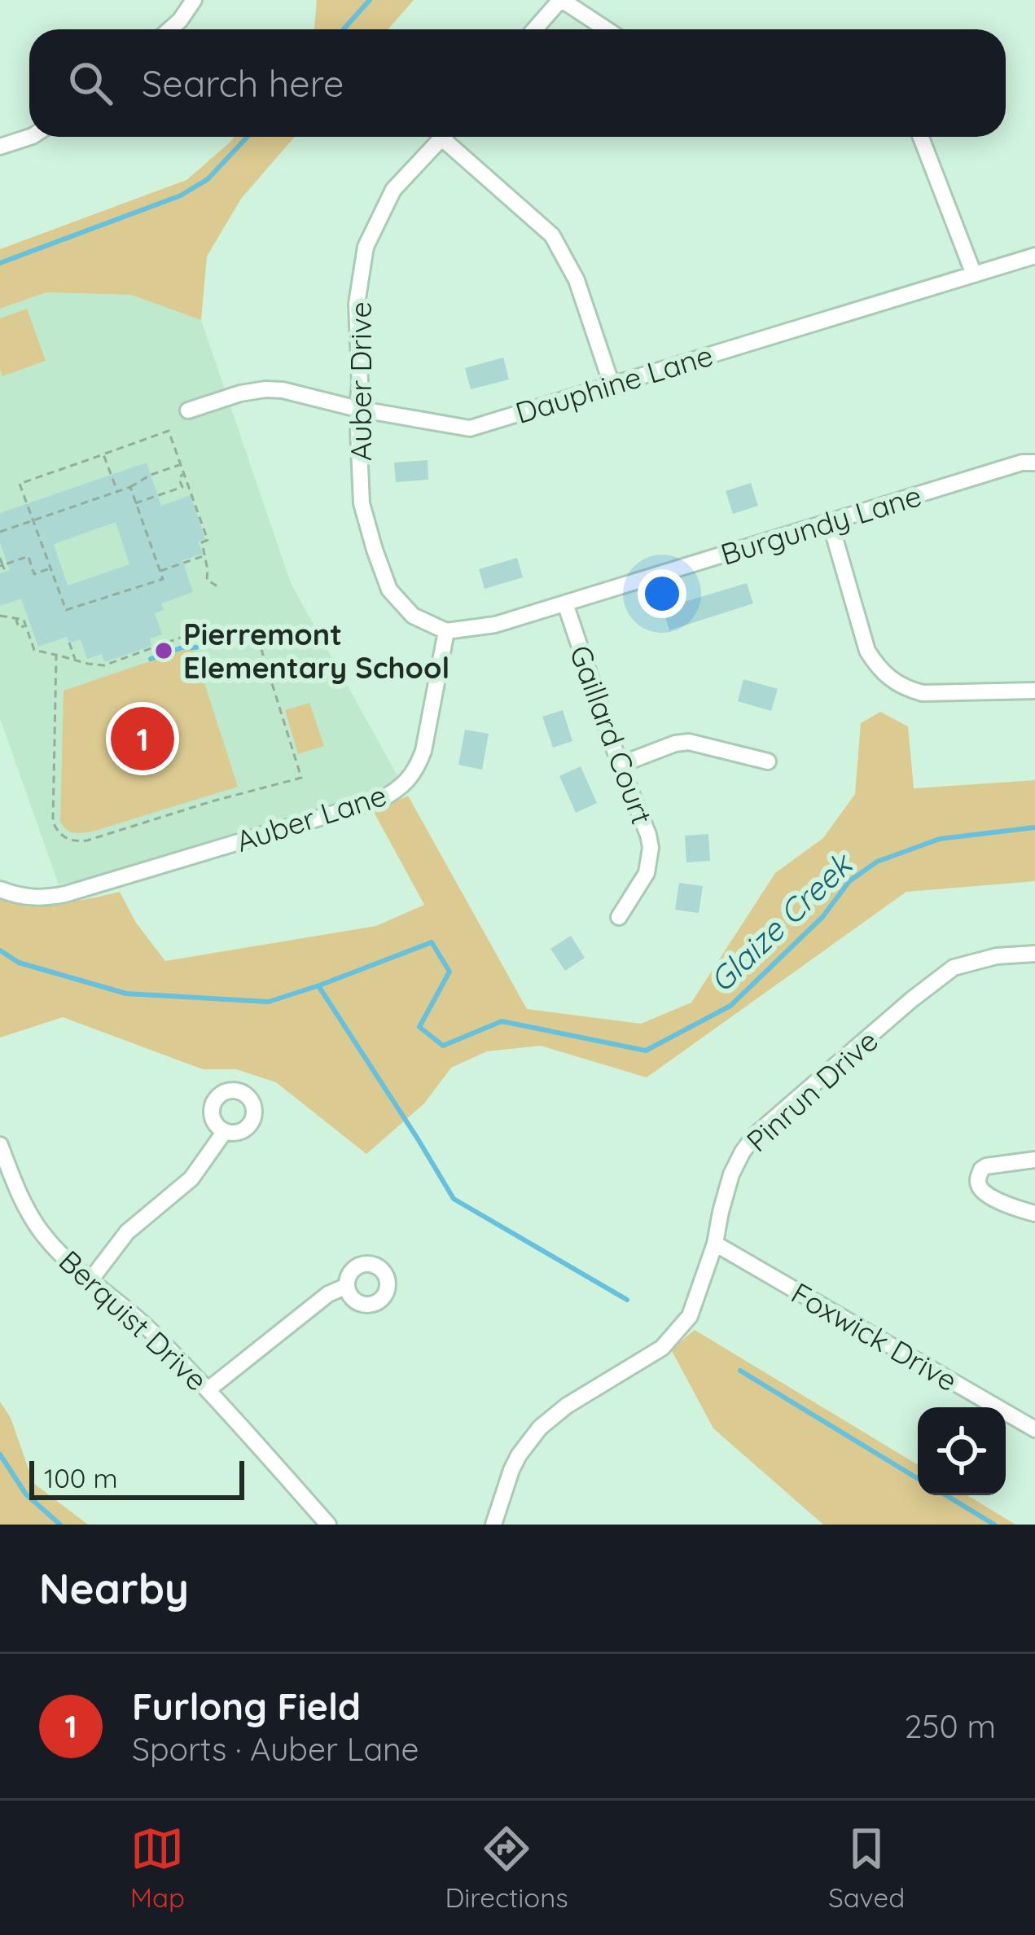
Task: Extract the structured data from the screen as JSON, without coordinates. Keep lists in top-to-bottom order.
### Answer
{
  "streets": {
    "street": [
      "Auber Drive",
      "Dauphine Lane",
      "Burgundy Lane",
      "Gaillard Court",
      "Auber Lane",
      "Pinrun Drive",
      "Berquist Drive",
      "Foxwick Drive"
    ]
  },
  "crossings": [
    ["Auber Drive", "Dauphine Lane"],
    ["Auber Drive", "Burgundy Lane"],
    ["Auber Drive", "Auber Lane"],
    ["Burgundy Lane", "Gaillard Court"],
    ["Burgundy Lane", "Auber Lane"],
    ["Pinrun Drive", "Foxwick Drive"]
  ],
  "water": ["Glaize Creek"],
  "places": ["Pierremont Elementary School"],
  "scale_bar": "100 m",
  "page": {
    "search": "Search here",
    "pins": "1",
    "scale": "100 m",
    "heading": "Nearby",
    "list": [
      {
        "mark": "1",
        "name": "Furlong Field",
        "note": "Sports · Auber Lane",
        "value": "250 m"
      }
    ],
    "nav": ["Map", "Directions", "Saved"]
  }
}
